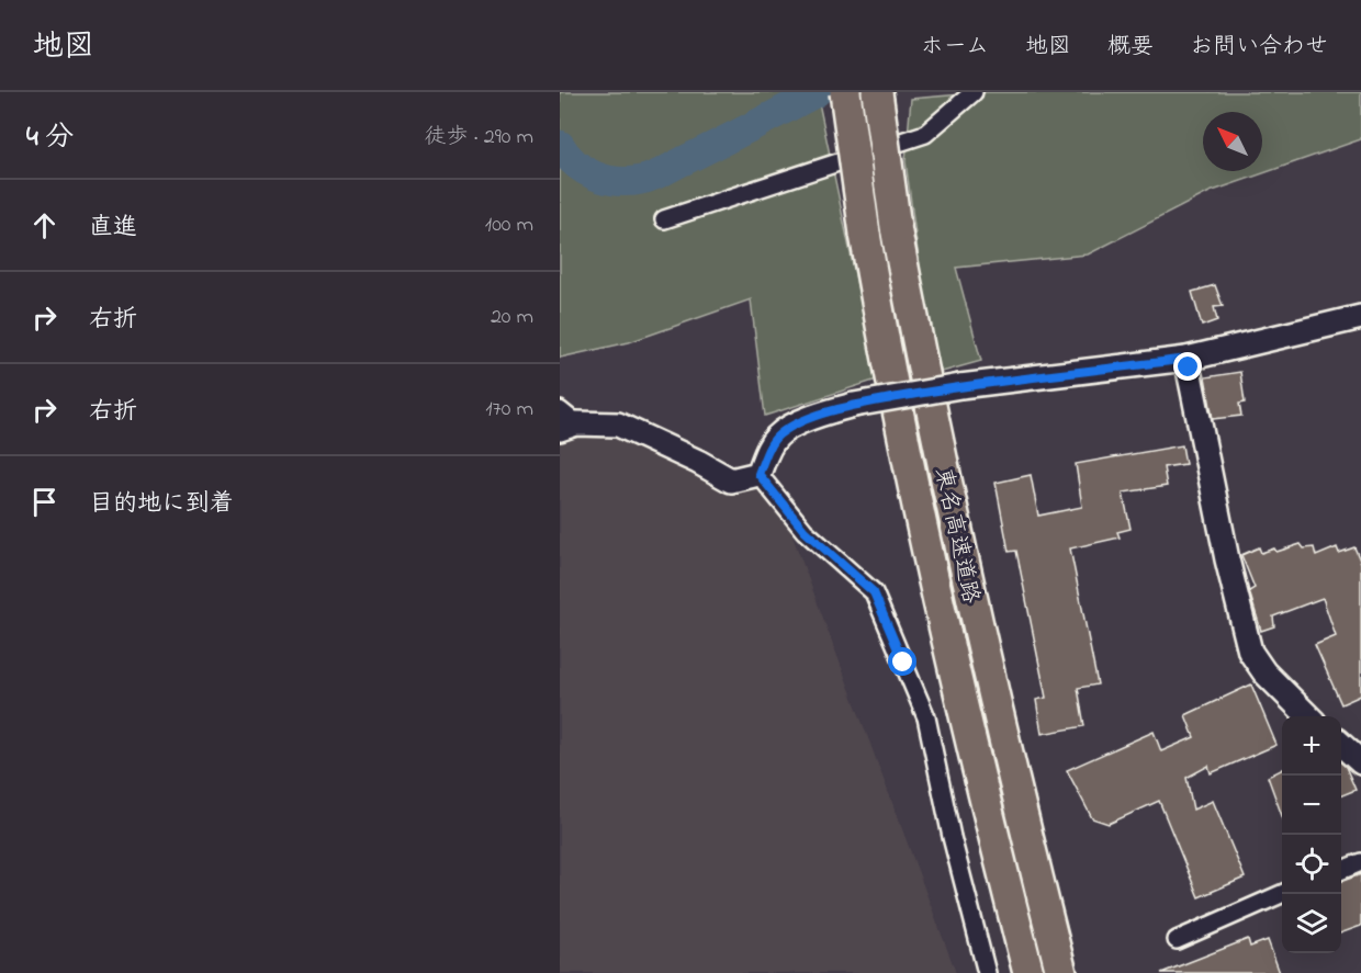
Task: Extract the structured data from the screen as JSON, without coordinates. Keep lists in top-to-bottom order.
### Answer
{
  "streets": {
    "highway": ["東名高速道路"]
  },
  "north": "top left",
  "page": {
    "header": "地図",
    "nav": [
      "ホーム",
      "地図",
      "概要",
      "お問い合わせ"
    ],
    "heading": ["4 分", "徒歩 · 290 m"],
    "list": [
      ["直進", "100 m"],
      ["右折", "20 m"],
      ["右折", "170 m"],
      "目的地に到着"
    ],
    "map_buttons": ["+", "−"]
  }
}
